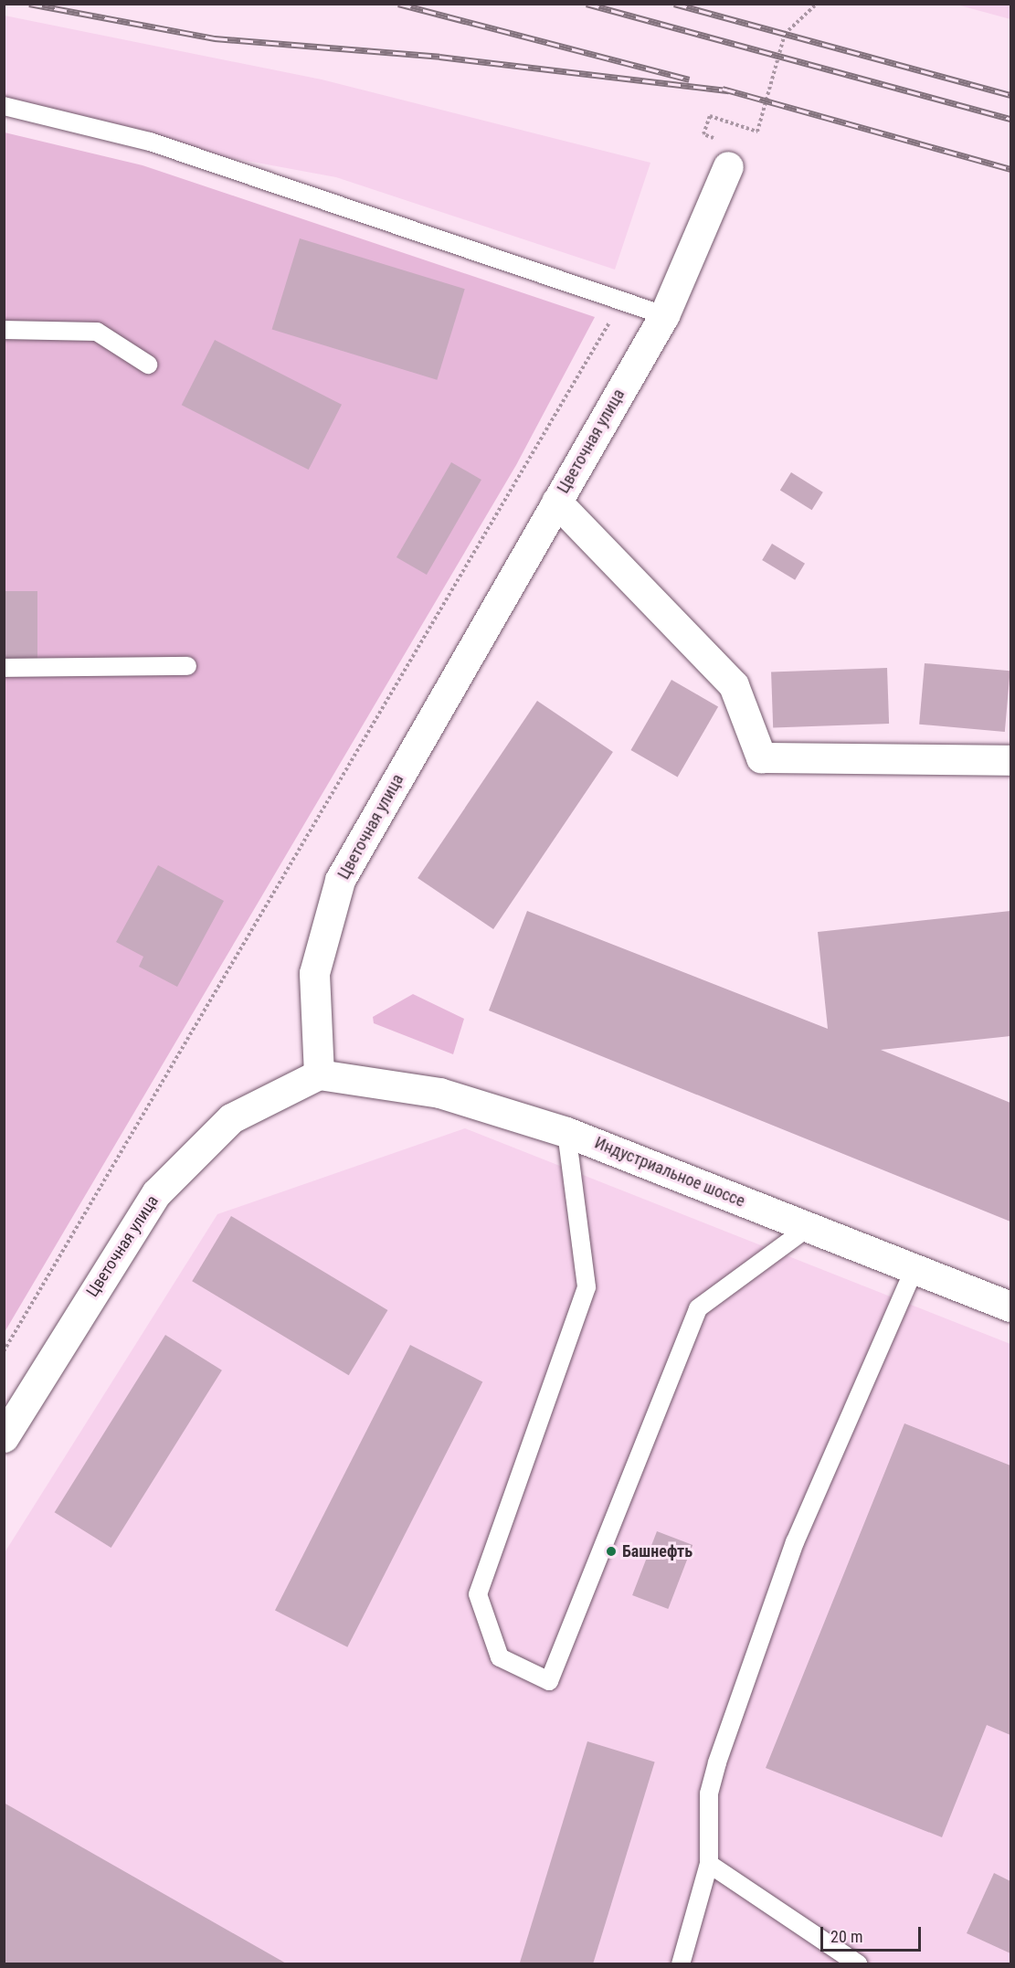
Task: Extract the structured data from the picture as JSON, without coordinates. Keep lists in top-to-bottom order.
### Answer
{
  "streets": {
    "street": ["Цветочная улица", "Индустриальное шоссе"]
  },
  "crossings": [
    ["Цветочная улица", "Индустриальное шоссе"]
  ],
  "places": ["Башнефть"],
  "scale_bar": "20 m"
}
